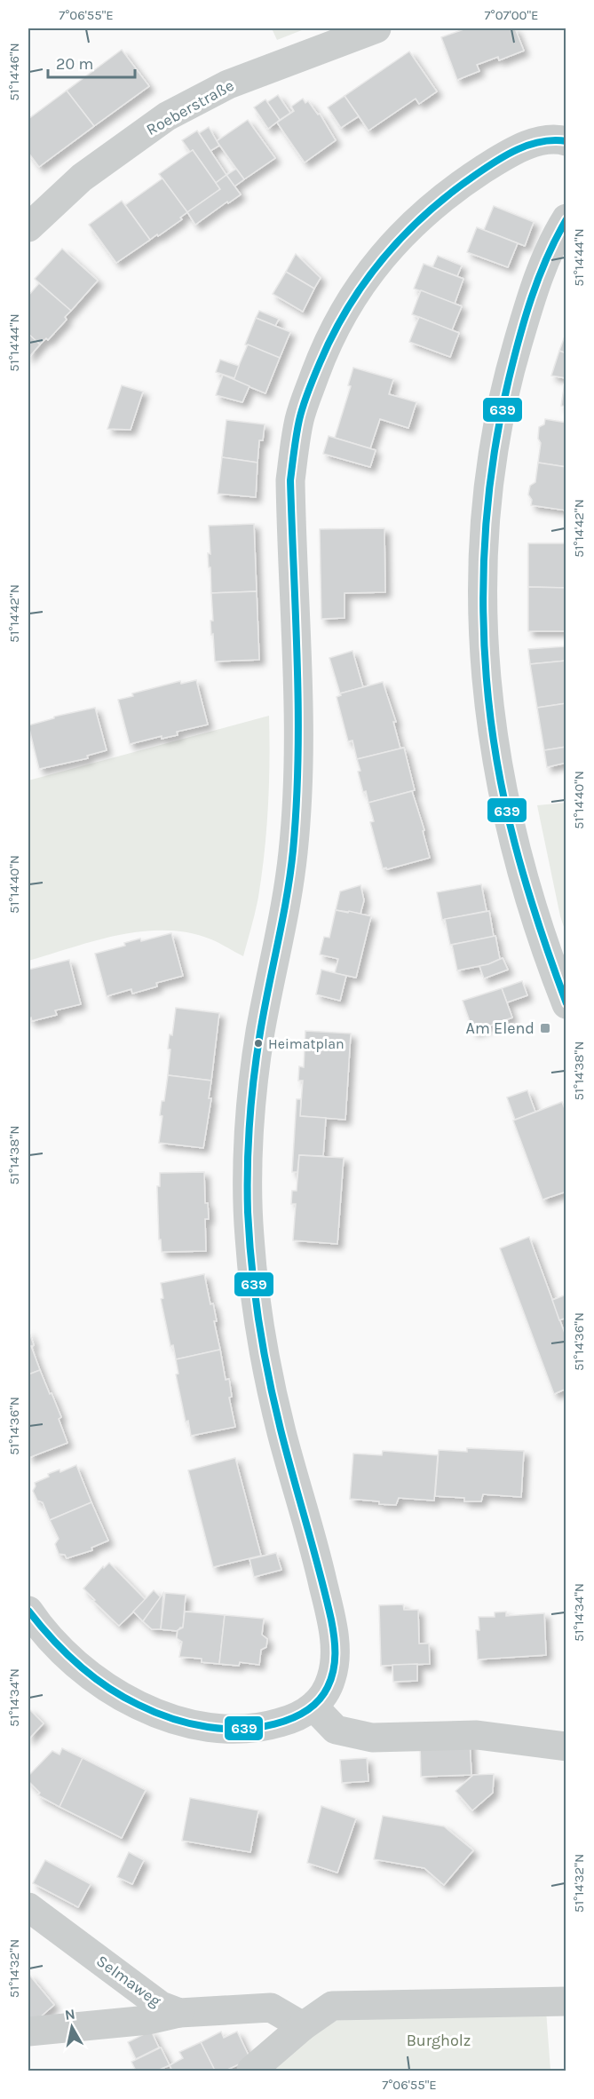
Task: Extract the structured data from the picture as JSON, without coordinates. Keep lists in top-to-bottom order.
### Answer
{
  "streets": {
    "street": ["Roeberstraße", "Selmaweg"]
  },
  "parks": ["Burgholz"],
  "places": {
    "transit": ["Am Elend"],
    "other": ["Heimatplan"]
  },
  "lines": ["transit line 639"],
  "scale_bar": "20 m",
  "north": "top",
  "coordinates": [
    "7°06'55\"E",
    "7°07'00\"E",
    "51°14'46\"N",
    "51°14'44\"N",
    "51°14'42\"N",
    "51°14'40\"N",
    "51°14'38\"N",
    "51°14'36\"N",
    "51°14'34\"N",
    "51°14'32\"N"
  ]
}
